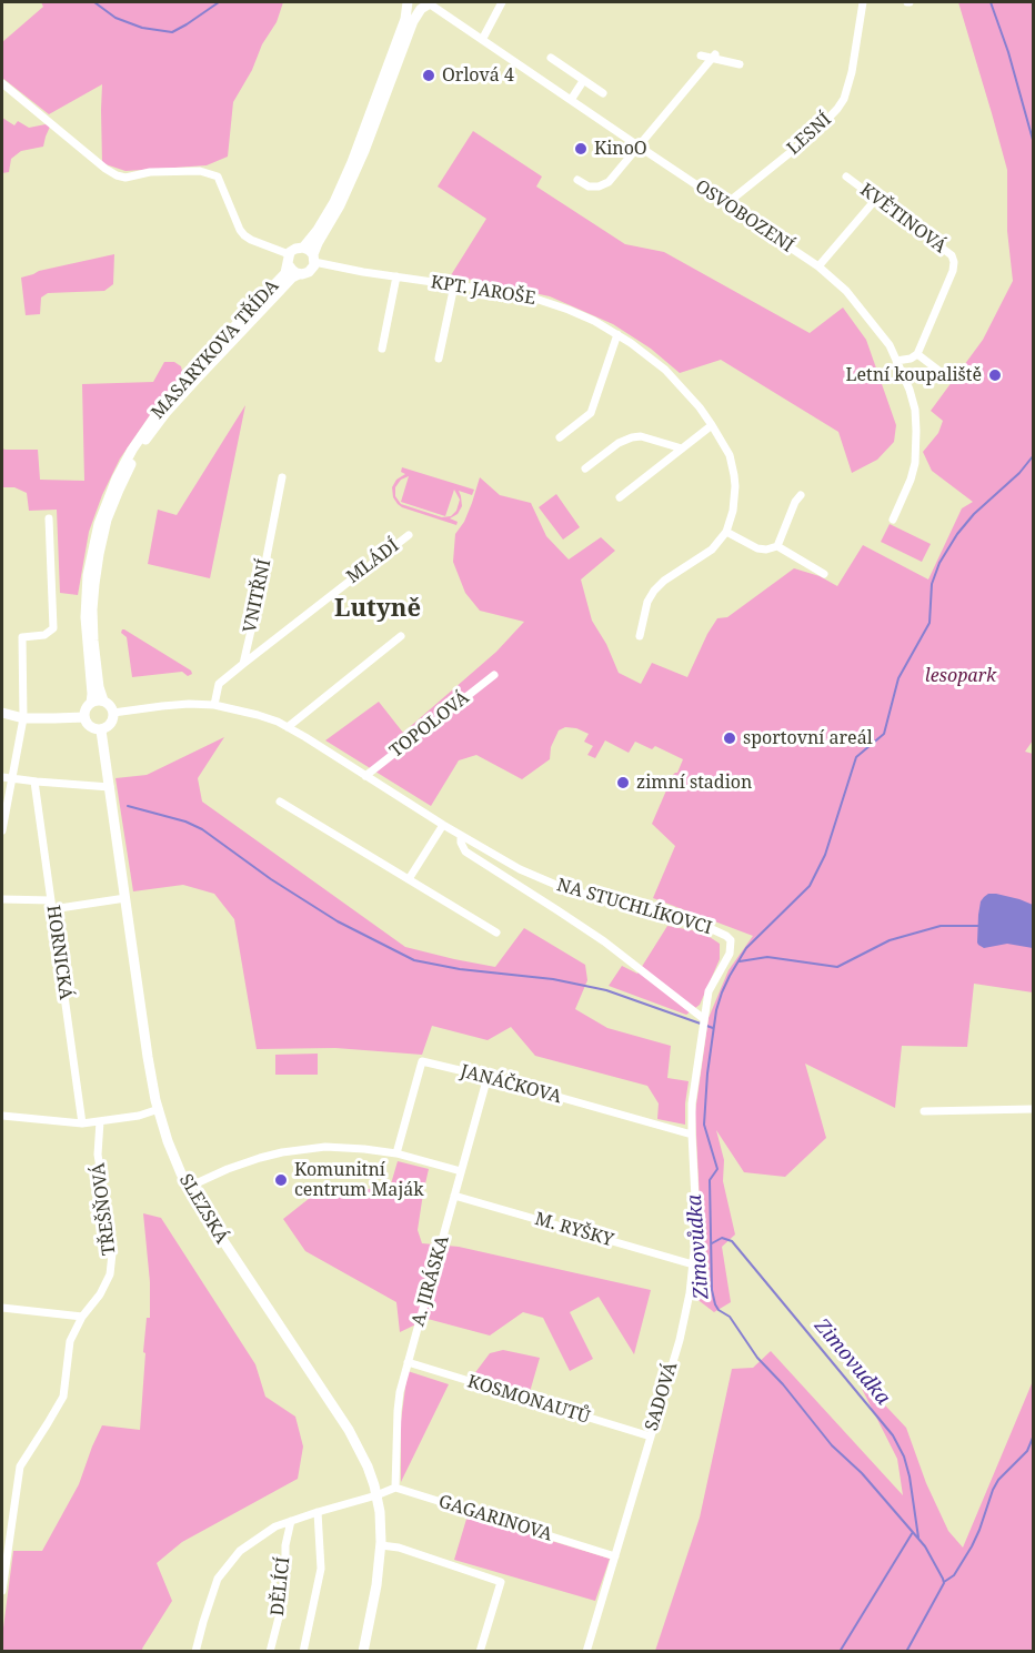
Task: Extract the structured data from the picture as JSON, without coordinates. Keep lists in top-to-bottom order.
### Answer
{
  "streets": {
    "street": [
      "LESNÍ",
      "OSVOBOZENÍ",
      "KVĚTINOVÁ",
      "KPT. JAROŠE",
      "MASARYKOVA TŘÍDA",
      "MLÁDÍ",
      "VNITŘNÍ",
      "TOPOLOVÁ",
      "NA STUCHLÍKOVCI",
      "HORNICKÁ",
      "JANÁČKOVA",
      "TŘEŠŇOVÁ",
      "SLEZSKÁ",
      "M. RYŠKY",
      "A. JIRÁSKA",
      "SADOVÁ",
      "KOSMONAUTŮ",
      "GAGARINOVA",
      "DĚLÍCÍ"
    ]
  },
  "crossings": [
    ["LESNÍ", "OSVOBOZENÍ"],
    ["KPT. JAROŠE", "MASARYKOVA TŘÍDA"],
    ["MASARYKOVA TŘÍDA", "NA STUCHLÍKOVCI"],
    ["MASARYKOVA TŘÍDA", "SLEZSKÁ"],
    ["MLÁDÍ", "VNITŘNÍ"],
    ["TOPOLOVÁ", "NA STUCHLÍKOVCI"],
    ["NA STUCHLÍKOVCI", "JANÁČKOVA"],
    ["NA STUCHLÍKOVCI", "SLEZSKÁ"],
    ["NA STUCHLÍKOVCI", "SADOVÁ"],
    ["JANÁČKOVA", "A. JIRÁSKA"],
    ["JANÁČKOVA", "SADOVÁ"],
    ["M. RYŠKY", "A. JIRÁSKA"],
    ["M. RYŠKY", "SADOVÁ"],
    ["A. JIRÁSKA", "KOSMONAUTŮ"],
    ["A. JIRÁSKA", "GAGARINOVA"],
    ["SADOVÁ", "KOSMONAUTŮ"],
    ["SADOVÁ", "GAGARINOVA"]
  ],
  "districts": ["Lutyně"],
  "water": ["Zimovůdka", "Zimovudka"],
  "parks": ["lesopark"],
  "places": [
    "Orlová 4",
    "KinoO",
    "Letní koupaliště",
    "sportovní areál",
    "zimní stadion",
    "Komunitní centrum Maják"
  ]
}
